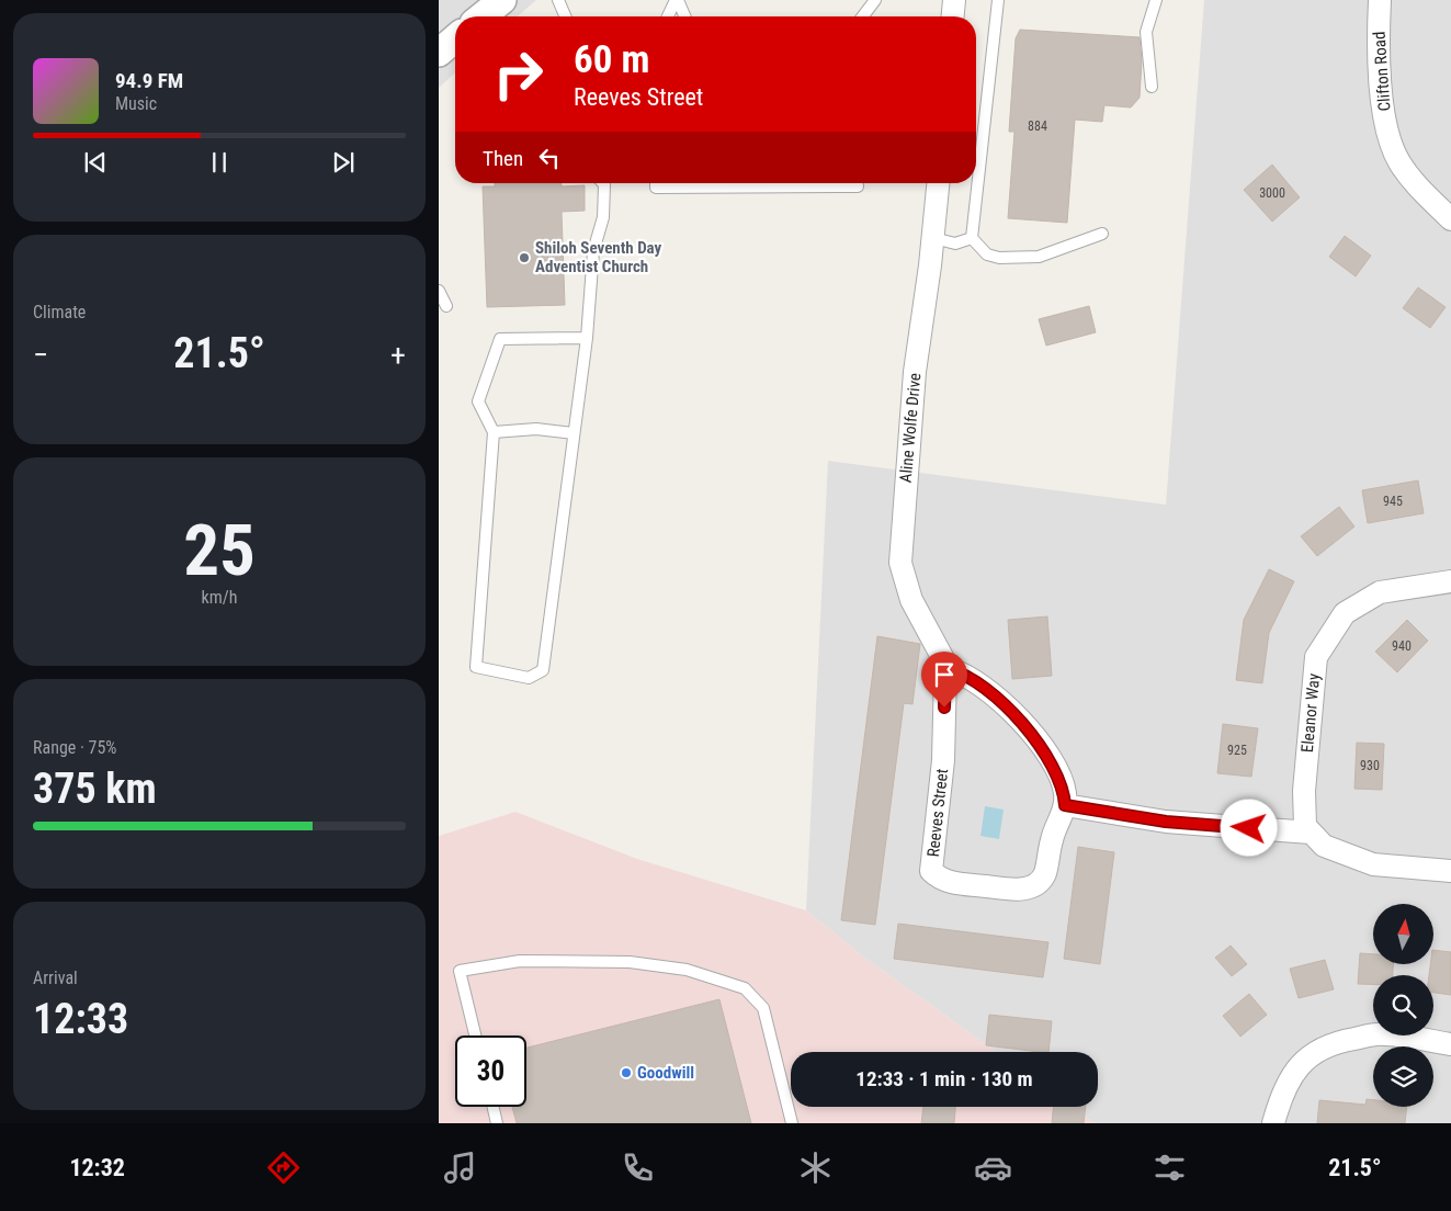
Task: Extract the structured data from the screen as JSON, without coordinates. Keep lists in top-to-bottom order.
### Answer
{
  "streets": {
    "street": [
      "Clifton Road",
      "Aline Wolfe Drive",
      "Eleanor Way",
      "Reeves Street"
    ]
  },
  "crossings": [
    ["Aline Wolfe Drive", "Reeves Street"]
  ],
  "places": ["Shiloh Seventh Day Adventist Church", "Goodwill"],
  "house_numbers": [
    "884",
    "3000",
    "945",
    "940",
    "925",
    "930"
  ],
  "north": "top",
  "page": {
    "turn": ["60 m", "Reeves Street"],
    "song": ["94.9 FM", "Music"],
    "then": "Then",
    "tile": [
      "Climate",
      ["25", "km/h"],
      ["Range · 75%", "375 km"],
      ["Arrival", "12:33"]
    ],
    "heat": ["−", "21.5°", "+"],
    "limit": "30",
    "trip": "12:33 · 1 min · 130 m",
    "tabs": ["12:32", "21.5°"]
  }
}
